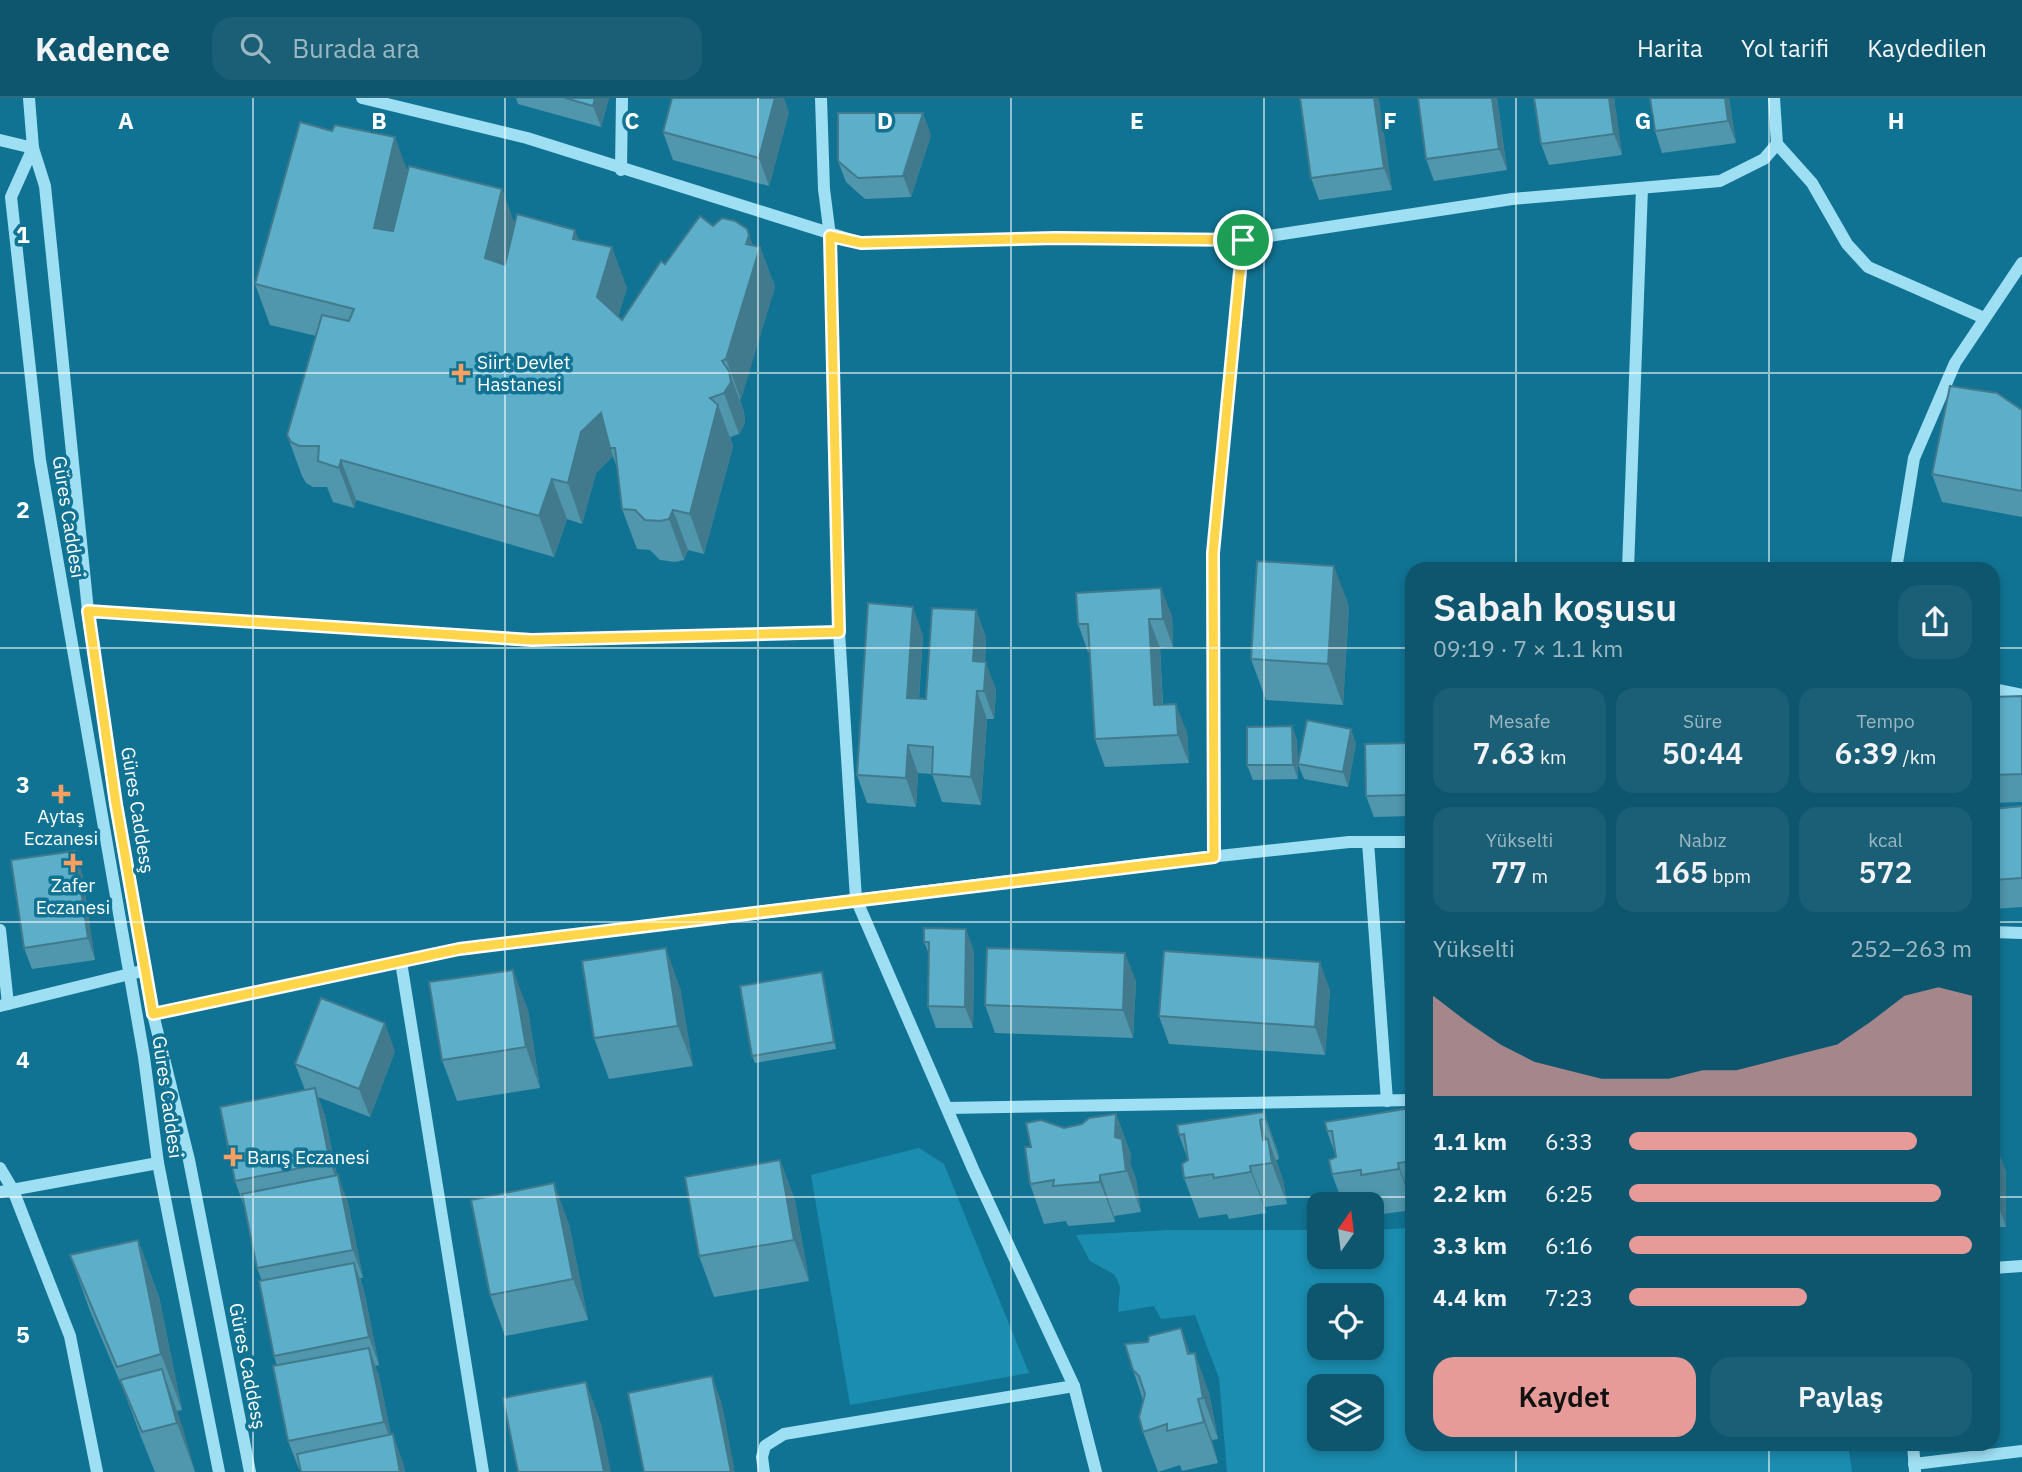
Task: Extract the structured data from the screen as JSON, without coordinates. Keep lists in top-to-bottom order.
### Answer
{
  "streets": {
    "street": ["Güres Caddesi", "Güres Caddesş"]
  },
  "crossings": [
    ["Güres Caddesi", "Güres Caddesş"]
  ],
  "places": {
    "health": [
      "Siirt Devlet Hastanesi",
      "Aytaş Eczanesi",
      "Zafer Eczanesi",
      "Barış Eczanesi"
    ]
  },
  "north": "top",
  "page": {
    "header": "Kadence",
    "search": "Burada ara",
    "nav": ["Harita", "Yol tarifi", "Kaydedilen"],
    "heading": ["Sabah koşusu", "09:19 · 7 × 1.1 km"],
    "stats": [
      ["Mesafe", "7.63 km"],
      ["Süre", "50:44"],
      ["Tempo", "6:39 /km"],
      ["Yükselti", "77 m"],
      ["Nabız", "165 bpm"],
      ["kcal", "572"]
    ],
    "chart": ["Yükselti", "252–263 m"],
    "list": [
      {
        "name": "1.1 km",
        "note": "6:33"
      },
      {
        "name": "2.2 km",
        "note": "6:25"
      },
      {
        "name": "3.3 km",
        "note": "6:16"
      },
      {
        "name": "4.4 km",
        "note": "7:23"
      }
    ],
    "buttons": ["Kaydet", "Paylaş"]
  },
  "grid": {
    "columns": [
      "A",
      "B",
      "C",
      "D",
      "E",
      "F",
      "G",
      "H"
    ],
    "rows": [
      "1",
      "2",
      "3",
      "4",
      "5"
    ]
  }
}
